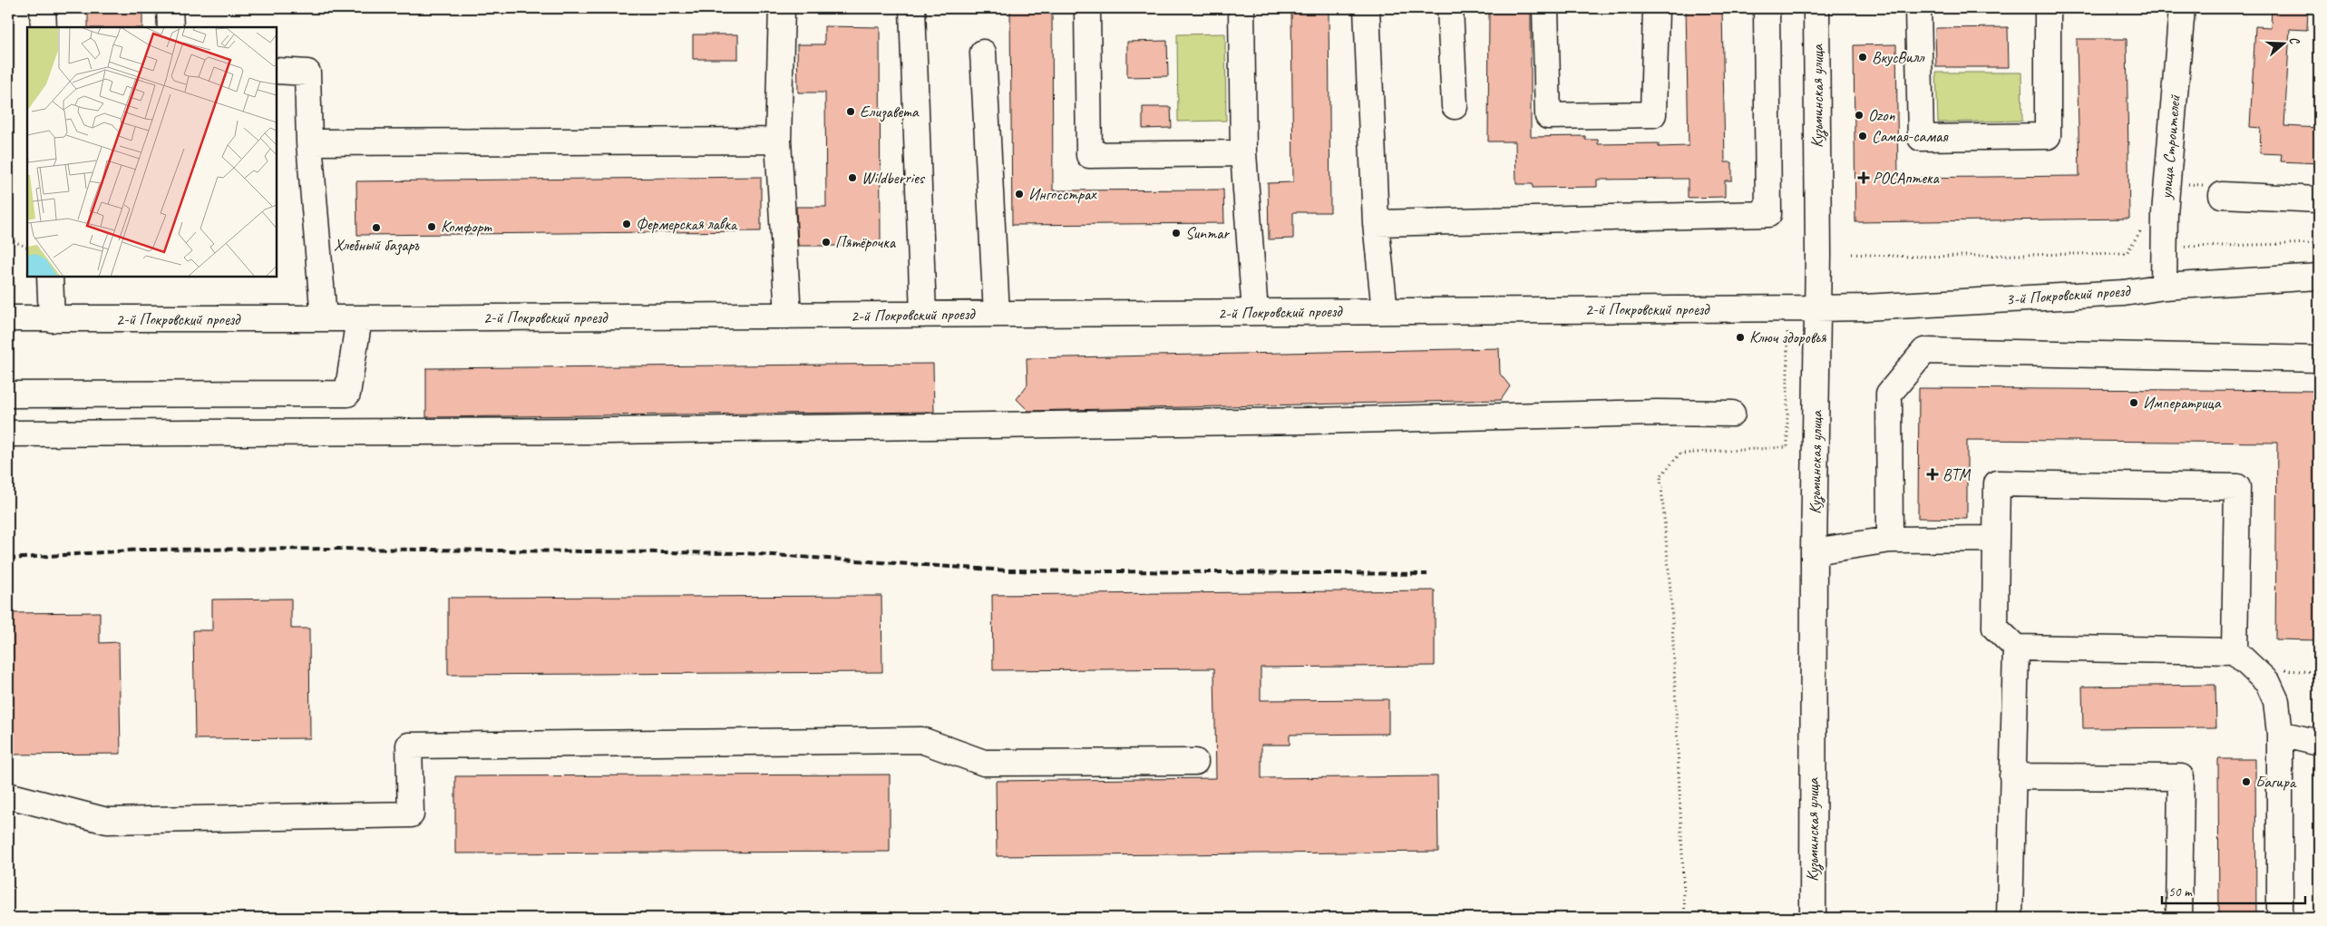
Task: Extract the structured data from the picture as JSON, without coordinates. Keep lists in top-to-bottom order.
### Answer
{
  "streets": {
    "street": [
      "Кузьминская улица",
      "улица Строителей",
      "3-й Покровский проезд",
      "2-й Покровский проезд"
    ]
  },
  "crossings": [
    ["Кузьминская улица", "3-й Покровский проезд"],
    ["Кузьминская улица", "2-й Покровский проезд"],
    ["улица Строителей", "3-й Покровский проезд"],
    ["3-й Покровский проезд", "2-й Покровский проезд"]
  ],
  "places": {
    "other": [
      "ВкусВилл",
      "Елизавета",
      "Ozon",
      "Самая-самая",
      "Wildberries",
      "Ингосстрах",
      "Фермерская лавка",
      "Комфорт",
      "Хлебный базаръ",
      "Sunmar",
      "Пятёрочка",
      "Ключ здоровья",
      "Императрица",
      "Багира"
    ],
    "health": ["РОСАптека", "ВТМ"]
  },
  "scale_bar": "50 m",
  "north": "right"
}
